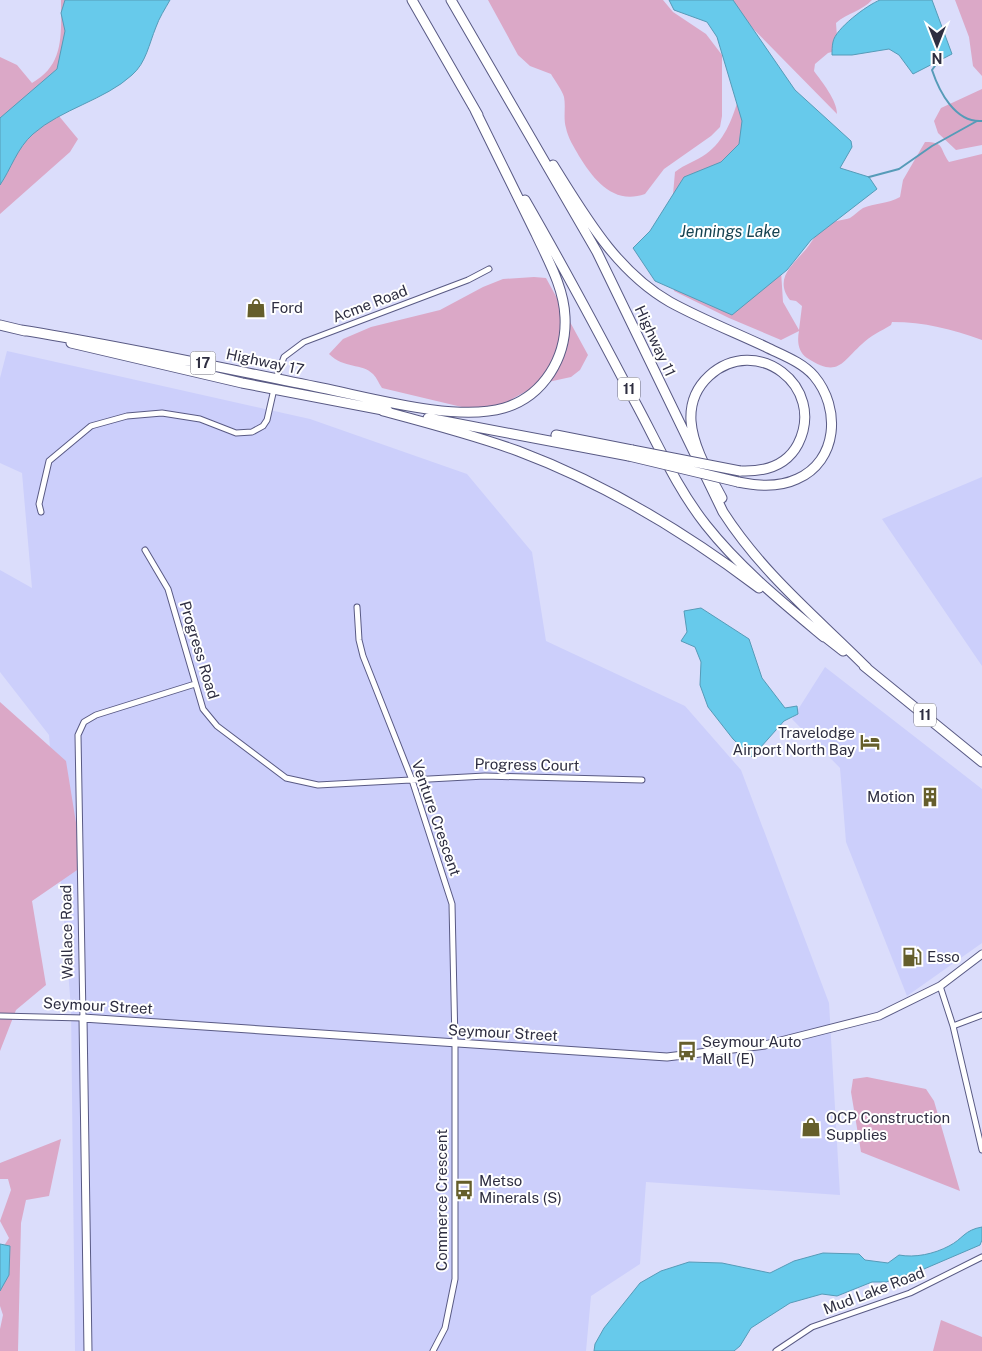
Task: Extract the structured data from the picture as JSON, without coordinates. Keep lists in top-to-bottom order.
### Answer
{
  "streets": {
    "highway": [
      "Highway 11",
      "Highway 17",
      "17",
      "11"
    ],
    "street": [
      "Acme Road",
      "Progress Road",
      "Progress Court",
      "Venture Crescent",
      "Wallace Road",
      "Seymour Street",
      "Commerce Crescent",
      "Mud Lake Road"
    ]
  },
  "crossings": [
    ["Acme Road", "Highway 17"],
    ["Highway 11", "11"],
    ["Progress Road", "Progress Court"],
    ["Progress Road", "Venture Crescent"],
    ["Progress Road", "Wallace Road"],
    ["Progress Court", "Venture Crescent"],
    ["Venture Crescent", "Seymour Street"],
    ["Venture Crescent", "Commerce Crescent"],
    ["Wallace Road", "Seymour Street"],
    ["Seymour Street", "Commerce Crescent"]
  ],
  "water": ["Jennings Lake"],
  "places": {
    "shop": ["Ford", "OCP Construction Supplies"],
    "hotel": ["Travelodge Airport North Bay"],
    "building": ["Motion"],
    "fuel station": ["Esso"],
    "bus stop": ["Seymour Auto Mall (E)", "Metso Minerals (S)"]
  },
  "north": "bottom"
}
